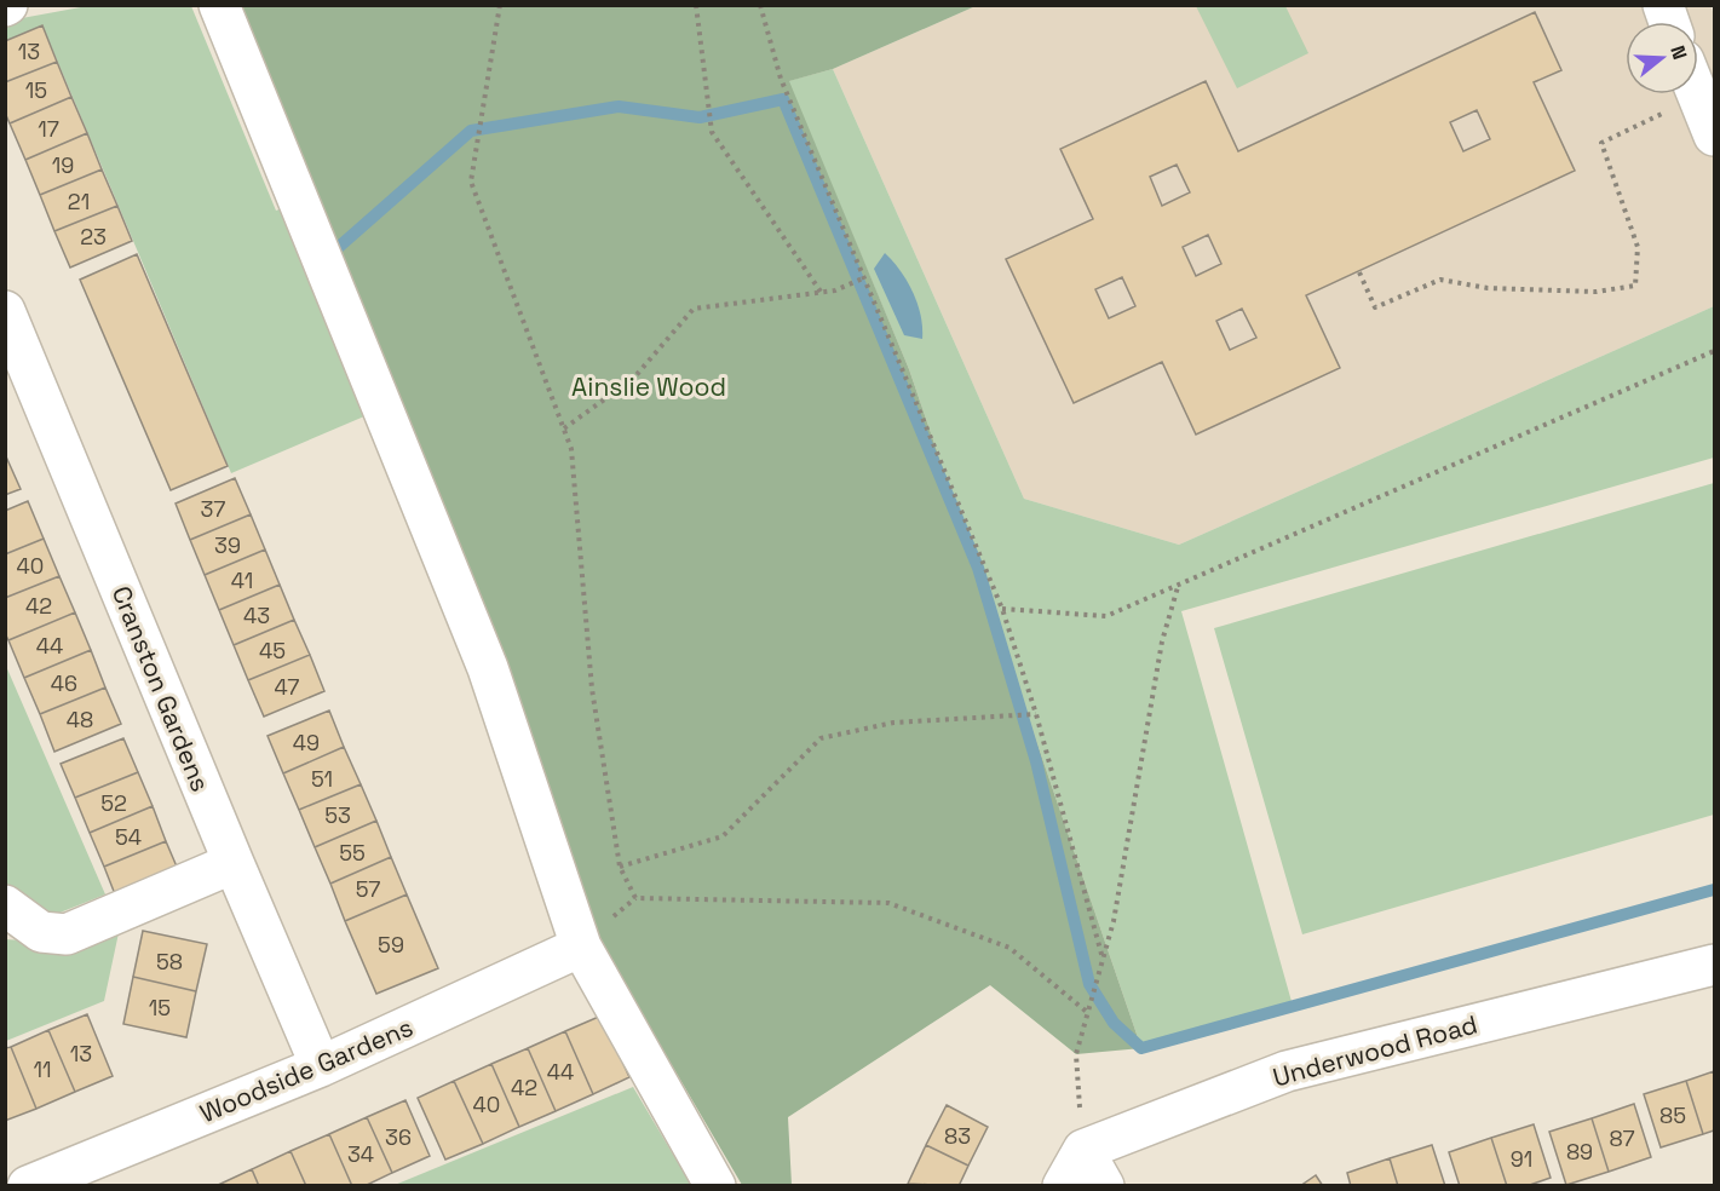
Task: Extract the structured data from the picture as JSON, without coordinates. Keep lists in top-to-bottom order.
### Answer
{
  "streets": {
    "street": ["Cranston Gardens", "Underwood Road", "Woodside Gardens"]
  },
  "crossings": [
    ["Cranston Gardens", "Woodside Gardens"]
  ],
  "parks": ["Ainslie Wood"],
  "house_numbers": [
    "13",
    "15",
    "17",
    "19",
    "21",
    "23",
    "37",
    "39",
    "40",
    "41",
    "42",
    "43",
    "44",
    "45",
    "46",
    "47",
    "48",
    "49",
    "51",
    "52",
    "53",
    "54",
    "55",
    "57",
    "59",
    "58",
    "15",
    "13",
    "11",
    "44",
    "42",
    "40",
    "85",
    "83",
    "36",
    "87",
    "89",
    "34",
    "91"
  ],
  "north": "right"
}
